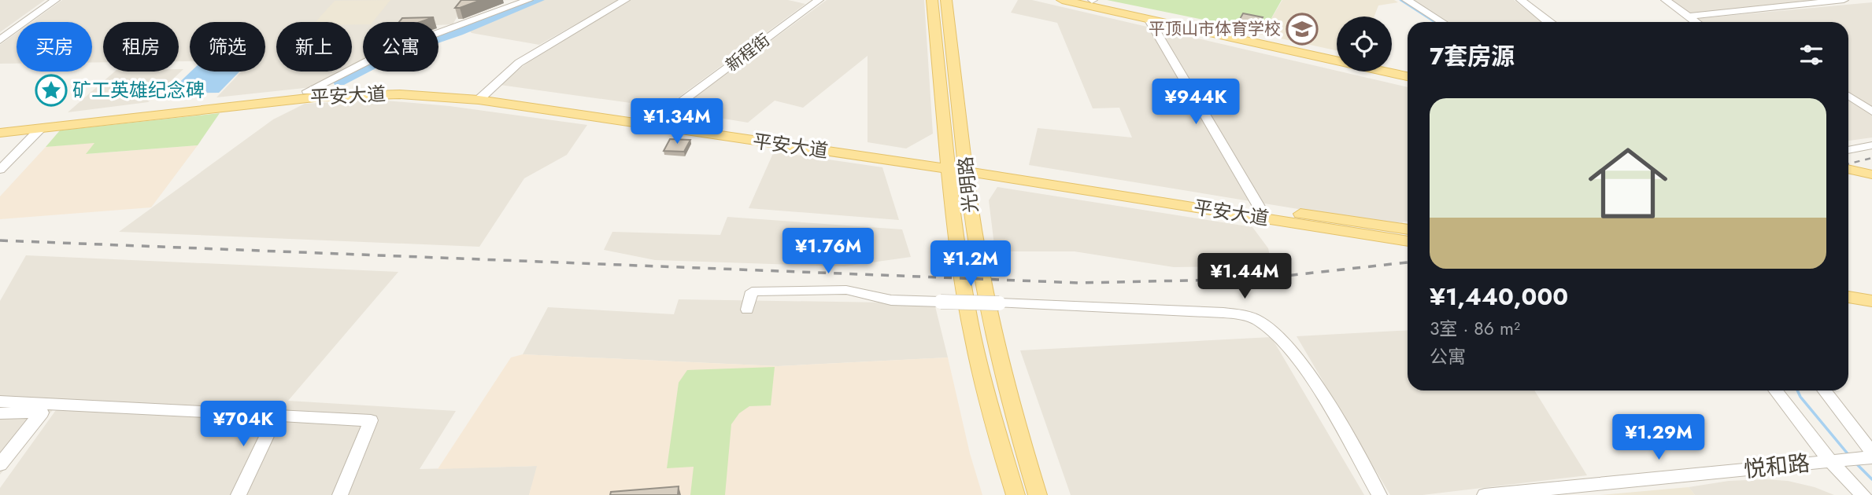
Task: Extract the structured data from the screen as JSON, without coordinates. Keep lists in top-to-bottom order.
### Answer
{
  "streets": {
    "main road": ["平安大道", "光明路"],
    "street": ["新程街", "悦和路"]
  },
  "crossings": [
    ["新程街", "平安大道"],
    ["平安大道", "光明路"]
  ],
  "places": {
    "school or university": ["平顶山市体育学校"],
    "place": ["矿工英雄纪念碑"]
  },
  "page": {
    "chip": [
      "买房",
      "租房",
      "筛选",
      "新上",
      "公寓"
    ],
    "heading": "7套房源",
    "price": [
      "¥944K",
      "¥1.34M",
      "¥1.76M",
      "¥1.2M",
      "¥1.44M",
      "¥704K",
      "¥1.29M"
    ],
    "list": [
      {
        "name": "¥1,440,000",
        "note": "3室 · 86 m² · 公寓"
      }
    ]
  }
}
